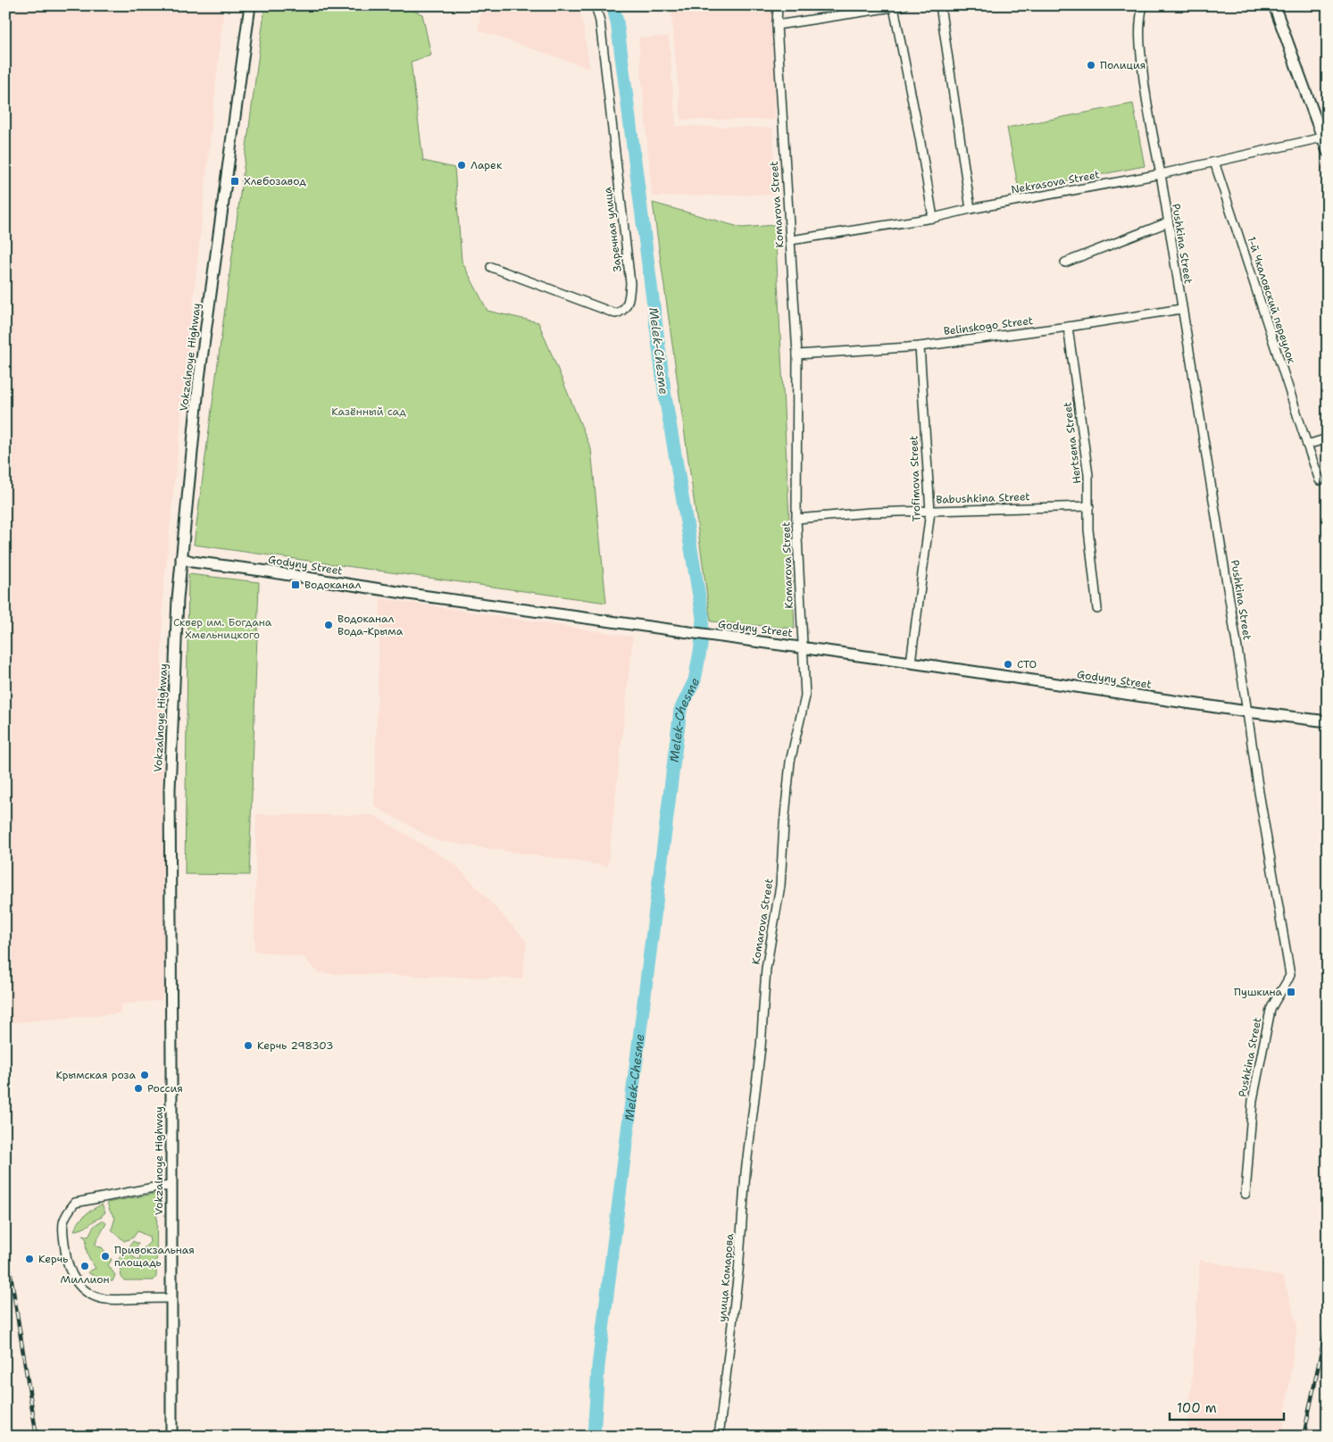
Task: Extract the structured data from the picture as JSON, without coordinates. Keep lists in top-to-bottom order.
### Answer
{
  "streets": {
    "main road": ["Vokzalnoye Highway", "Godyny Street"],
    "street": [
      "Nekrasova Street",
      "Komarova Street",
      "Заречная улица",
      "Pushkina Street",
      "1-й Чкаловский переулок",
      "Belinskogo Street",
      "Hertsena Street",
      "Trofimova Street",
      "Babushkina Street"
    ]
  },
  "crossings": [
    ["Nekrasova Street", "Komarova Street"],
    ["Nekrasova Street", "Pushkina Street"],
    ["Nekrasova Street", "1-й Чкаловский переулок"],
    ["Komarova Street", "Belinskogo Street"],
    ["Komarova Street", "Babushkina Street"],
    ["Komarova Street", "Godyny Street"],
    ["Pushkina Street", "Belinskogo Street"],
    ["Pushkina Street", "Godyny Street"],
    ["Belinskogo Street", "Hertsena Street"],
    ["Belinskogo Street", "Trofimova Street"],
    ["Vokzalnoye Highway", "Godyny Street"],
    ["Hertsena Street", "Babushkina Street"],
    ["Trofimova Street", "Babushkina Street"],
    ["Trofimova Street", "Godyny Street"]
  ],
  "water": ["Melek-Chesme"],
  "parks": ["Казённый сад", "Сквер им. Богдана Хмельницкого"],
  "places": {
    "other": [
      "Полиция",
      "Ларек",
      "Водоканал Вода-Крыма",
      "СТО",
      "Керчь 298303",
      "Крымская роза",
      "Россия",
      "Привокзальная площадь",
      "Керчь",
      "Миллион"
    ],
    "transit": ["Хлебозавод", "Водоканал", "Пушкина"]
  },
  "scale_bar": "100 m"
}
